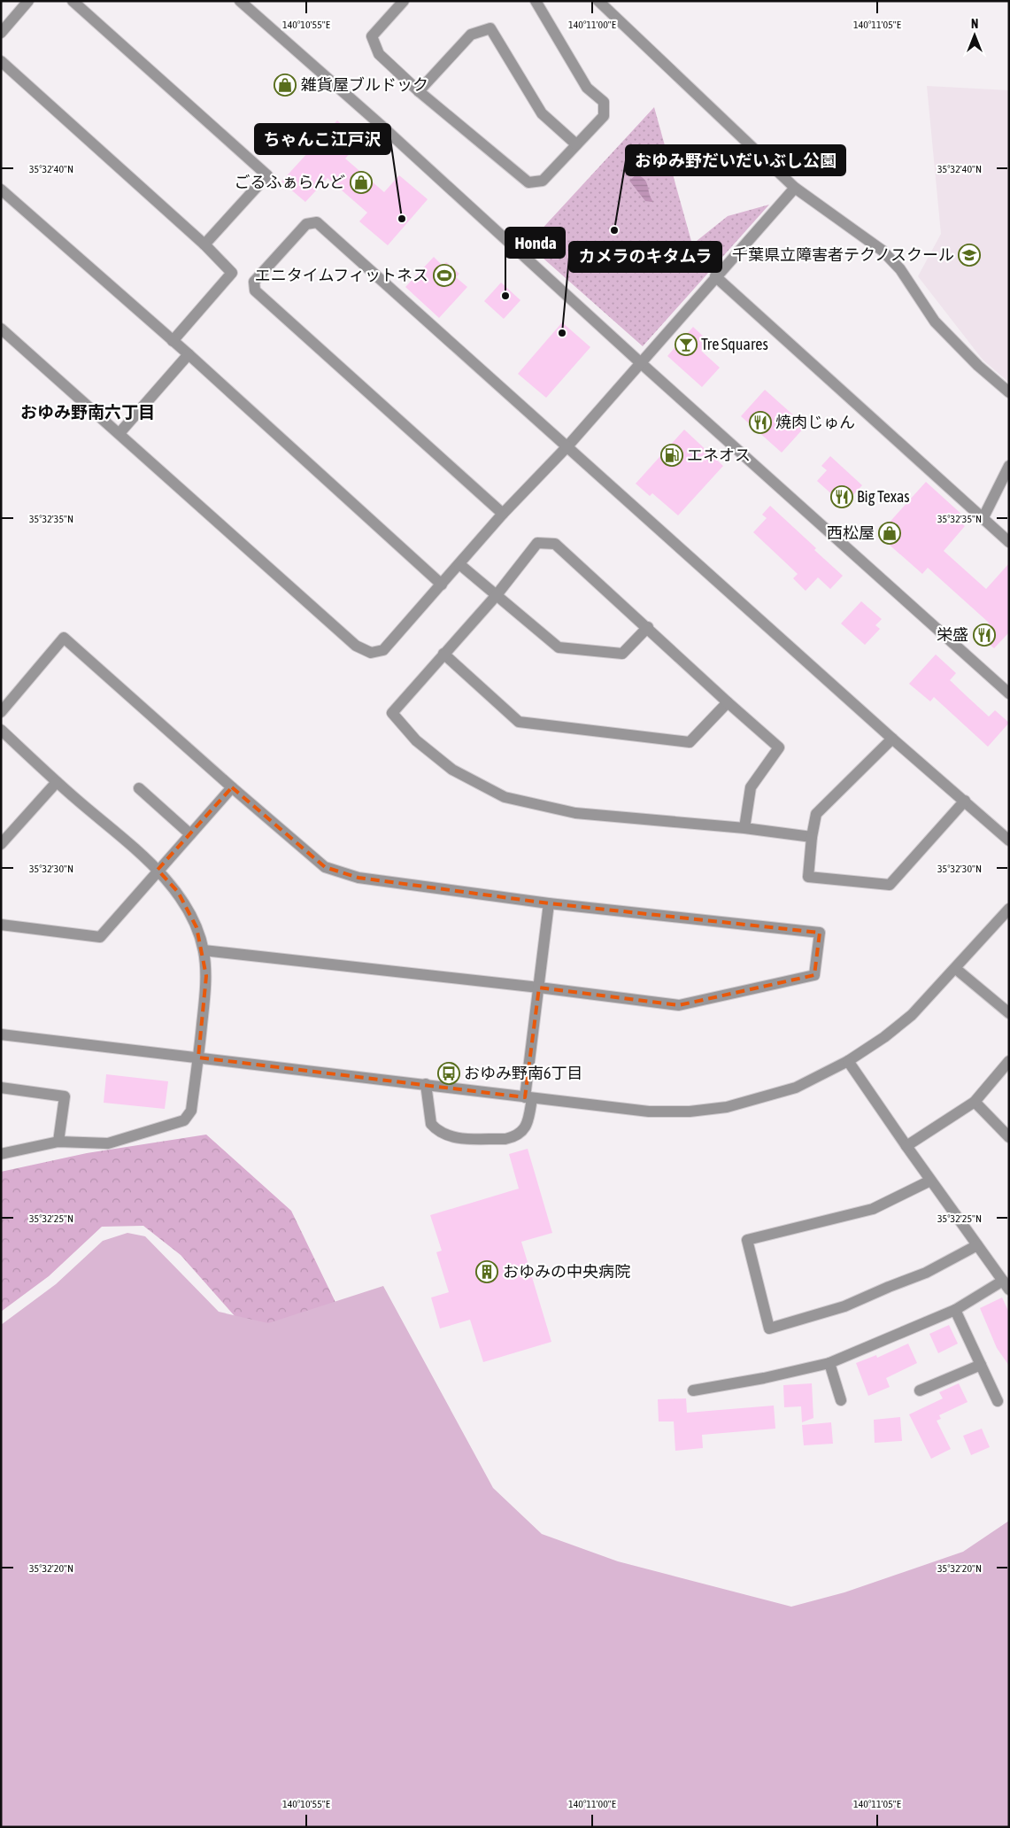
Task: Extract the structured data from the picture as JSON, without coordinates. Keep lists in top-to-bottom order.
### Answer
{
  "districts": ["おゆみ野南六丁目"],
  "places": {
    "shop": ["雑貨屋ブルドック", "ごるふぁらんど", "西松屋"],
    "other": [
      "ちゃんこ江戸沢",
      "おゆみ野だいだいぶし公園",
      "Honda",
      "カメラのキタムラ"
    ],
    "school or university": ["千葉県立障害者テクノスクール"],
    "sports": ["エニタイムフィットネス"],
    "bar": ["Tre Squares"],
    "restaurant": ["焼肉じゅん", "Big Texas", "栄盛"],
    "fuel station": ["エネオス"],
    "bus stop": ["おゆみ野南6丁目"],
    "building": ["おゆみの中央病院"]
  },
  "north": "top",
  "coordinates": [
    "140°10'55\"E",
    "140°11'00\"E",
    "140°11'05\"E",
    "35°32'40\"N",
    "35°32'35\"N",
    "35°32'30\"N",
    "35°32'25\"N",
    "35°32'20\"N"
  ]
}
